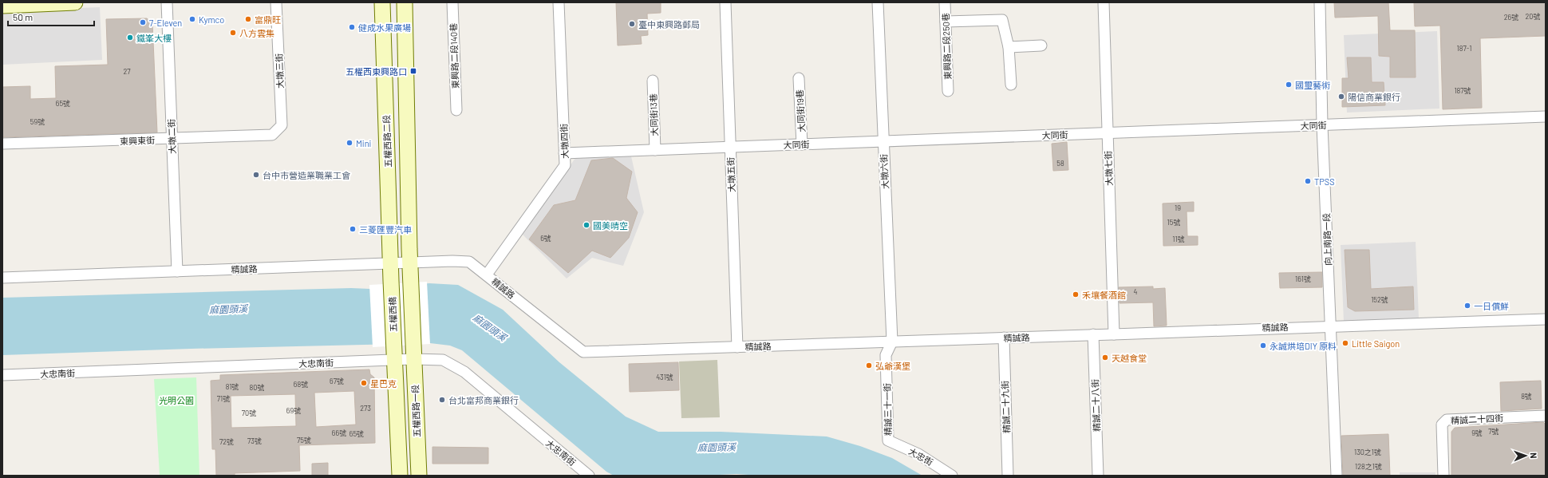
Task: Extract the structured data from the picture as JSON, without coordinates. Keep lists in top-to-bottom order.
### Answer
{
  "streets": {
    "main road": ["五權西路二段", "五權西橋", "五權西路一段"],
    "street": [
      "東興路二段250巷",
      "東興路二段140巷",
      "大墩三街",
      "大同街19巷",
      "大同街13巷",
      "大同街",
      "大墩二街",
      "東興東街",
      "大墩四街",
      "大墩七街",
      "大墩六街",
      "大墩五街",
      "向上南路一段",
      "精誠路",
      "大忠南街",
      "精誠二十八街",
      "精誠二十九街",
      "精誠三十一街",
      "精誠二十四街",
      "大忠街"
    ]
  },
  "crossings": [
    ["大墩三街", "東興東街"],
    ["大同街19巷", "大同街"],
    ["大同街13巷", "大同街"],
    ["大同街", "大墩四街"],
    ["大同街", "大墩七街"],
    ["大同街", "大墩六街"],
    ["大同街", "大墩五街"],
    ["大同街", "向上南路一段"],
    ["大墩二街", "東興東街"],
    ["大墩二街", "精誠路"],
    ["五權西路二段", "精誠路"],
    ["五權西路二段", "五權西橋"],
    ["大墩四街", "精誠路"],
    ["大墩七街", "精誠路"],
    ["大墩六街", "精誠路"],
    ["大墩六街", "精誠三十一街"],
    ["大墩五街", "精誠路"],
    ["向上南路一段", "精誠路"],
    ["精誠路", "精誠二十八街"],
    ["精誠路", "精誠二十九街"],
    ["精誠路", "精誠三十一街"],
    ["五權西橋", "大忠南街"],
    ["大忠南街", "五權西路一段"],
    ["精誠三十一街", "大忠街"]
  ],
  "water": ["麻園頭溪"],
  "parks": ["光明公園"],
  "places": {
    "other": [
      "Kymco",
      "富鼎旺",
      "7-Eleven",
      "臺中東興路郵局",
      "健成水果廣場",
      "八方雲集",
      "鐵峯大樓",
      "國璽藝術",
      "陽信商業銀行",
      "Mini",
      "台中市營造業職業工會",
      "TPSS",
      "國美晴空",
      "三菱匯豐汽車",
      "禾壤餐酒館",
      "一日償鮮",
      "Little Saigon",
      "永誠烘培DIY 原料",
      "天越食堂",
      "弘爺漢堡",
      "星巴克",
      "台北富邦商業銀行"
    ],
    "transit": ["五權西東興路口"]
  },
  "house_numbers": [
    "20號",
    "26號",
    "187-1",
    "27",
    "187號",
    "65號",
    "59號",
    "58",
    "19",
    "15號",
    "6號",
    "11號",
    "161號",
    "4",
    "152號",
    "431號",
    "67號",
    "68號",
    "81號",
    "80號",
    "8號",
    "71號",
    "273",
    "69號",
    "70號",
    "7號",
    "66號",
    "9號",
    "65號",
    "75號",
    "73號",
    "72號",
    "130之1號",
    "128之1號"
  ],
  "scale_bar": "50 m",
  "north": "right"
}
